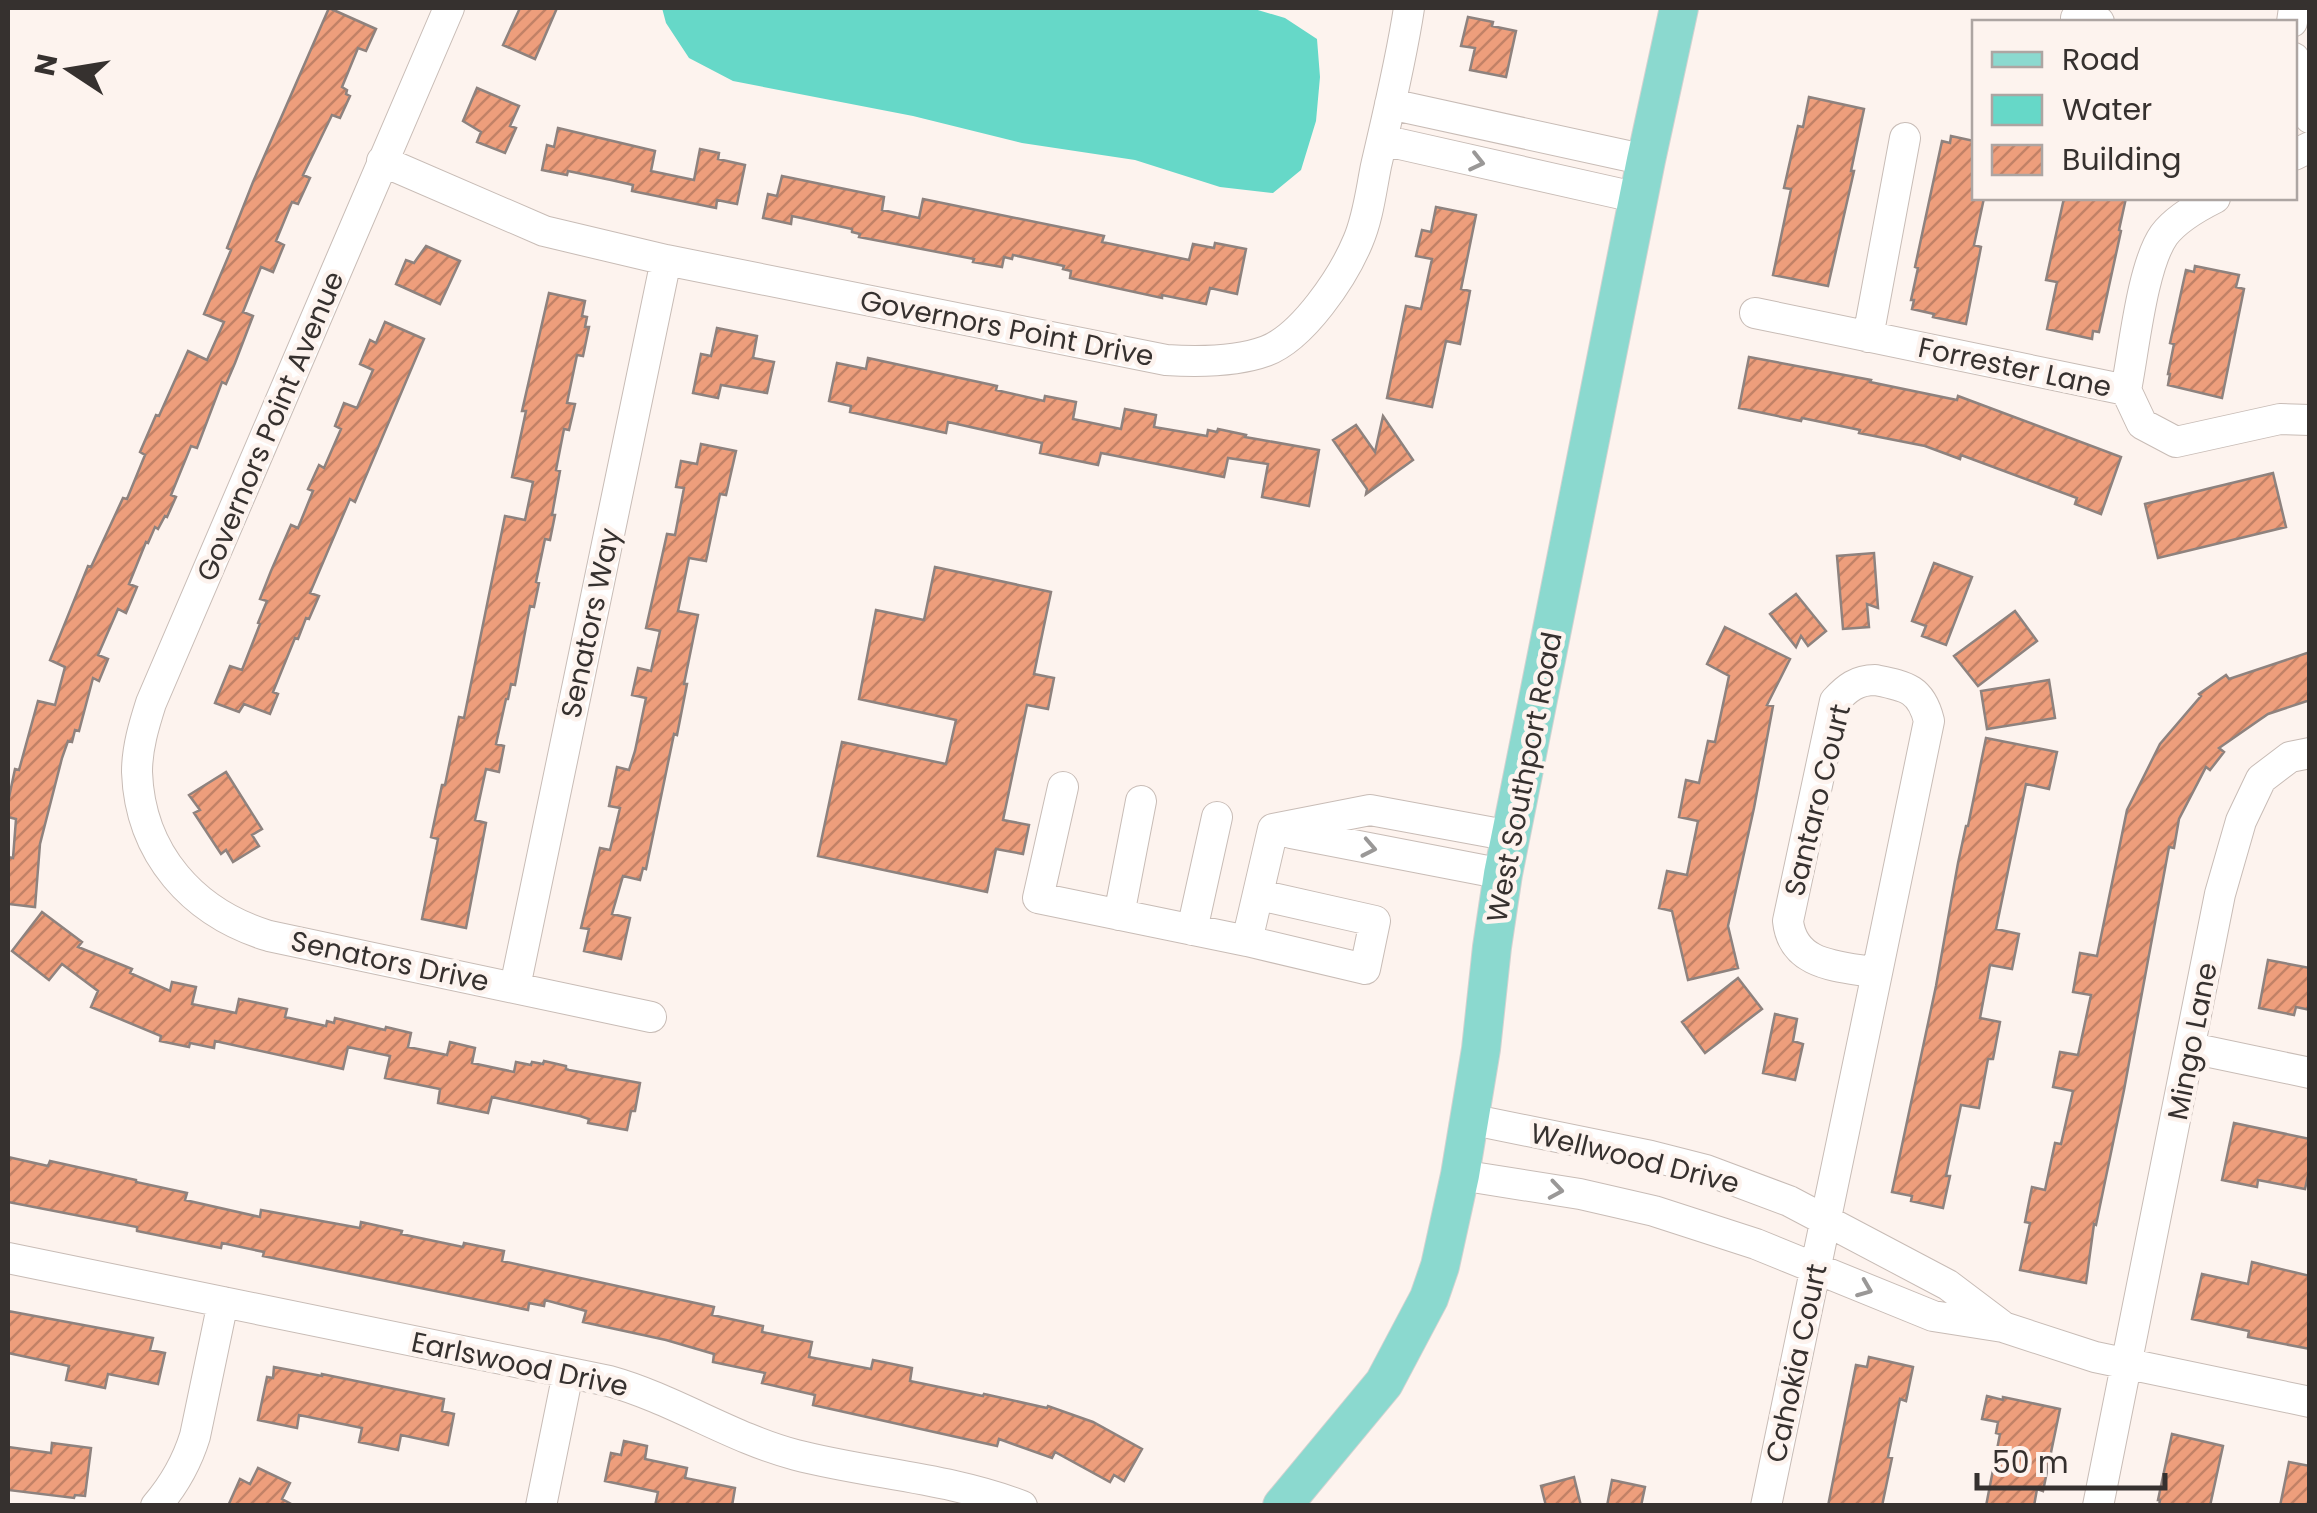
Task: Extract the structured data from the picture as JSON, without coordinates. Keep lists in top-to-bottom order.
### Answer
{
  "streets": {
    "main road": ["West Southport Road"],
    "street": [
      "Governors Point Drive",
      "Forrester Lane",
      "Governors Point Avenue",
      "Senators Way",
      "Santaro Court",
      "Senators Drive",
      "Mingo Lane",
      "Wellwood Drive",
      "Cahokia Court",
      "Earlswood Drive"
    ]
  },
  "crossings": [
    ["Governors Point Drive", "Governors Point Avenue"],
    ["Governors Point Drive", "Senators Way"],
    ["Governors Point Avenue", "Senators Drive"],
    ["Senators Way", "Senators Drive"],
    ["West Southport Road", "Wellwood Drive"],
    ["Santaro Court", "Wellwood Drive"],
    ["Santaro Court", "Cahokia Court"],
    ["Mingo Lane", "Wellwood Drive"],
    ["Wellwood Drive", "Cahokia Court"]
  ],
  "legend": ["Road", "Water", "Building"],
  "scale_bar": "50 m",
  "north": "left"
}
